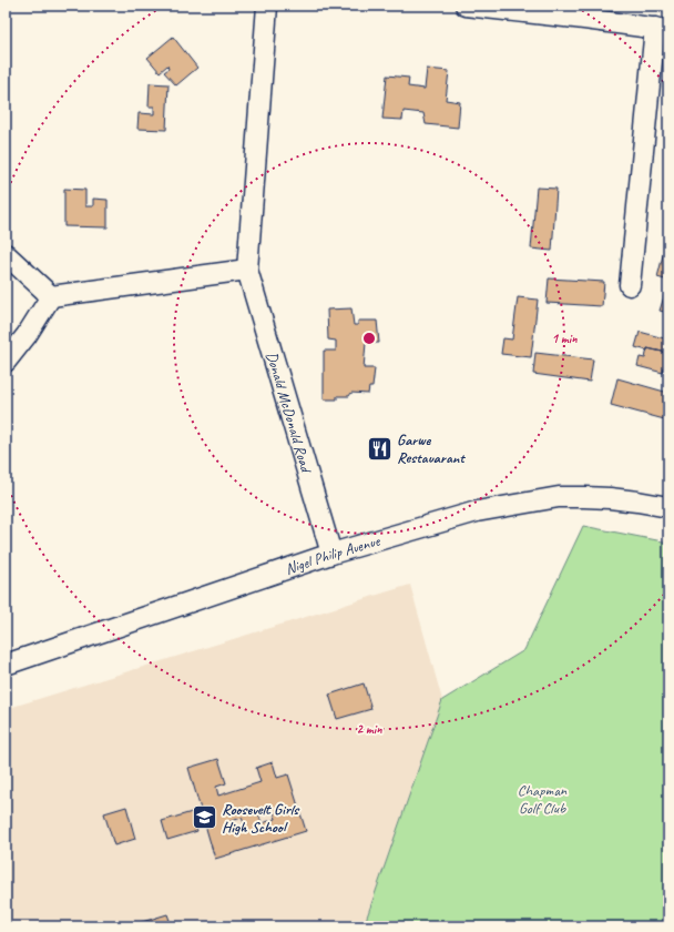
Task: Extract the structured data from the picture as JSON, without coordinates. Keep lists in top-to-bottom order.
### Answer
{
  "streets": {
    "street": ["Donald McDonald Road", "Nigel Philip Avenue"]
  },
  "crossings": [
    ["Donald McDonald Road", "Nigel Philip Avenue"]
  ],
  "parks": ["Chapman Golf Club"],
  "places": {
    "restaurant": ["Garwe Restauarant"],
    "school or university": ["Roosevelt Girls High School"]
  },
  "rings": ["1 min", "2 min"]
}
